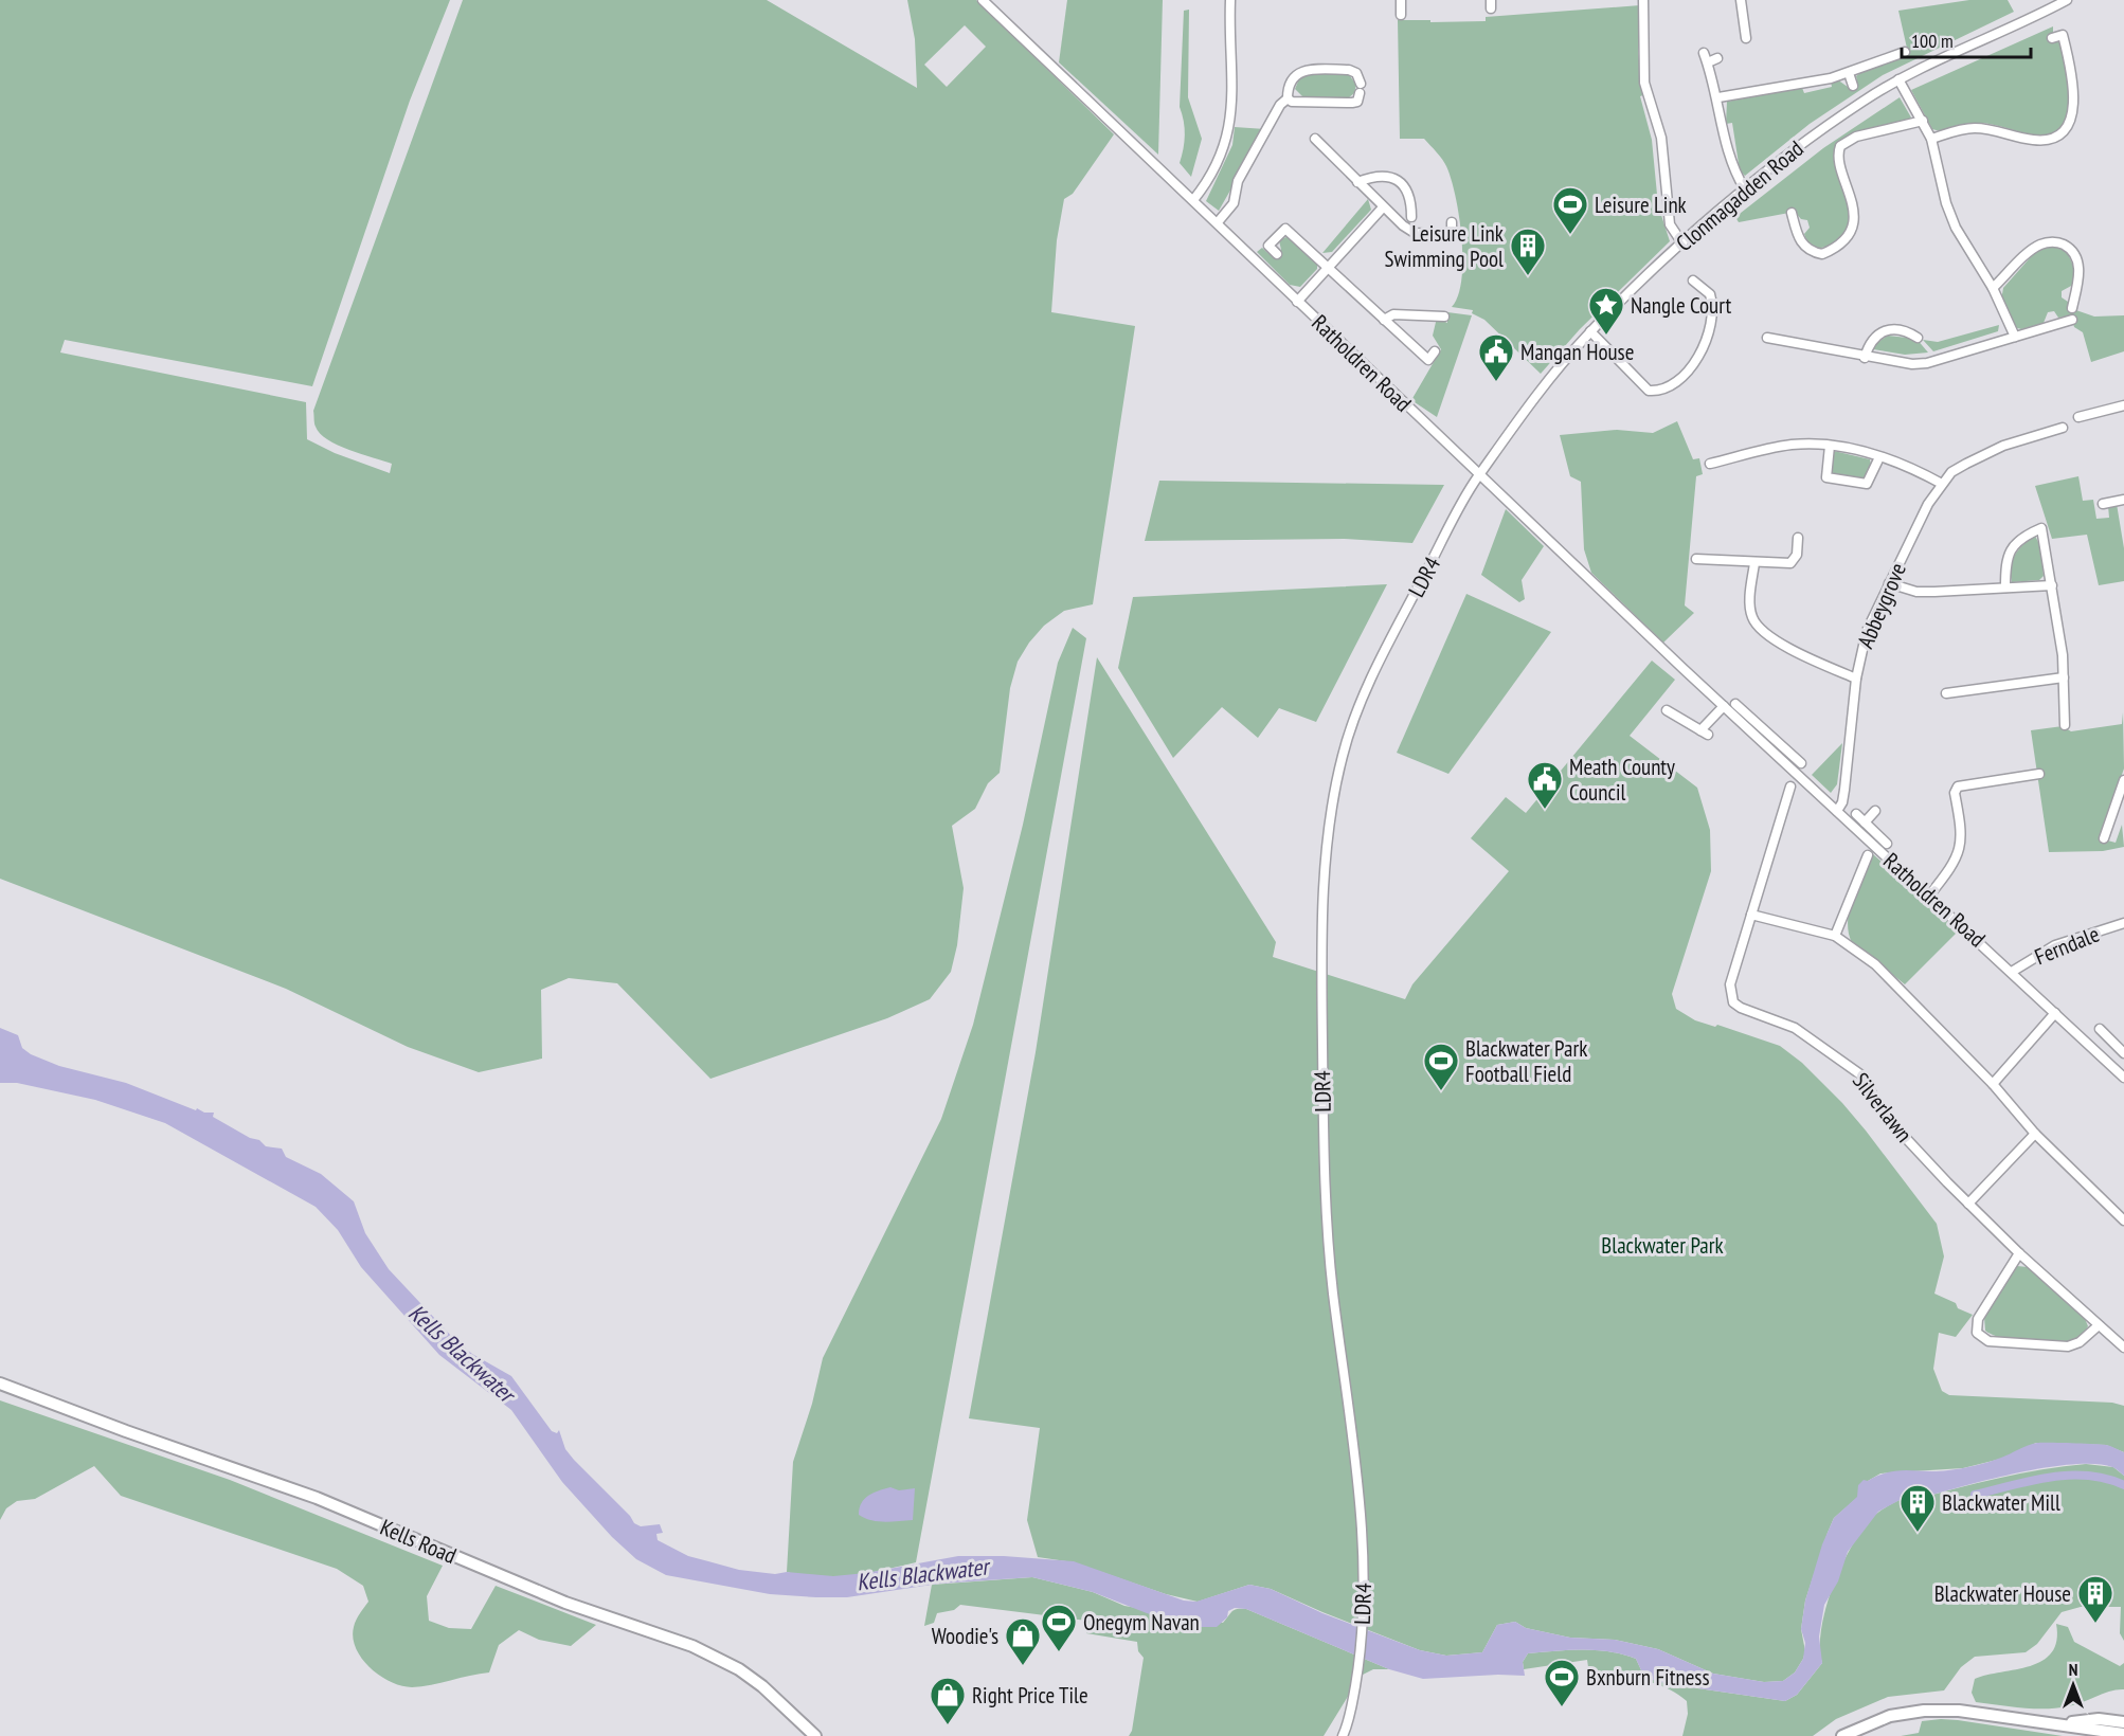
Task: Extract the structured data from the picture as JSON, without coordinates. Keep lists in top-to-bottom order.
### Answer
{
  "streets": {
    "main road": ["Kells Road"],
    "street": [
      "Clonmagadden Road",
      "Ratholdren Road",
      "LDR4",
      "Abbeygrove",
      "Ferndale",
      "Silverlawn"
    ]
  },
  "crossings": [
    ["Clonmagadden Road", "Ratholdren Road"],
    ["Clonmagadden Road", "LDR4"],
    ["Ratholdren Road", "LDR4"],
    ["Ratholdren Road", "Abbeygrove"],
    ["Ratholdren Road", "Ferndale"]
  ],
  "water": ["Kells Blackwater"],
  "parks": ["Blackwater Park"],
  "places": {
    "sports": [
      "Leisure Link",
      "Blackwater Park Football Field",
      "Onegym Navan",
      "Bxnburn Fitness"
    ],
    "building": ["Leisure Link Swimming Pool", "Blackwater Mill", "Blackwater House"],
    "place": ["Nangle Court"],
    "public building": ["Mangan House", "Meath County Council"],
    "shop": ["Woodie's", "Right Price Tile"]
  },
  "scale_bar": "100 m",
  "north": "top"
}
